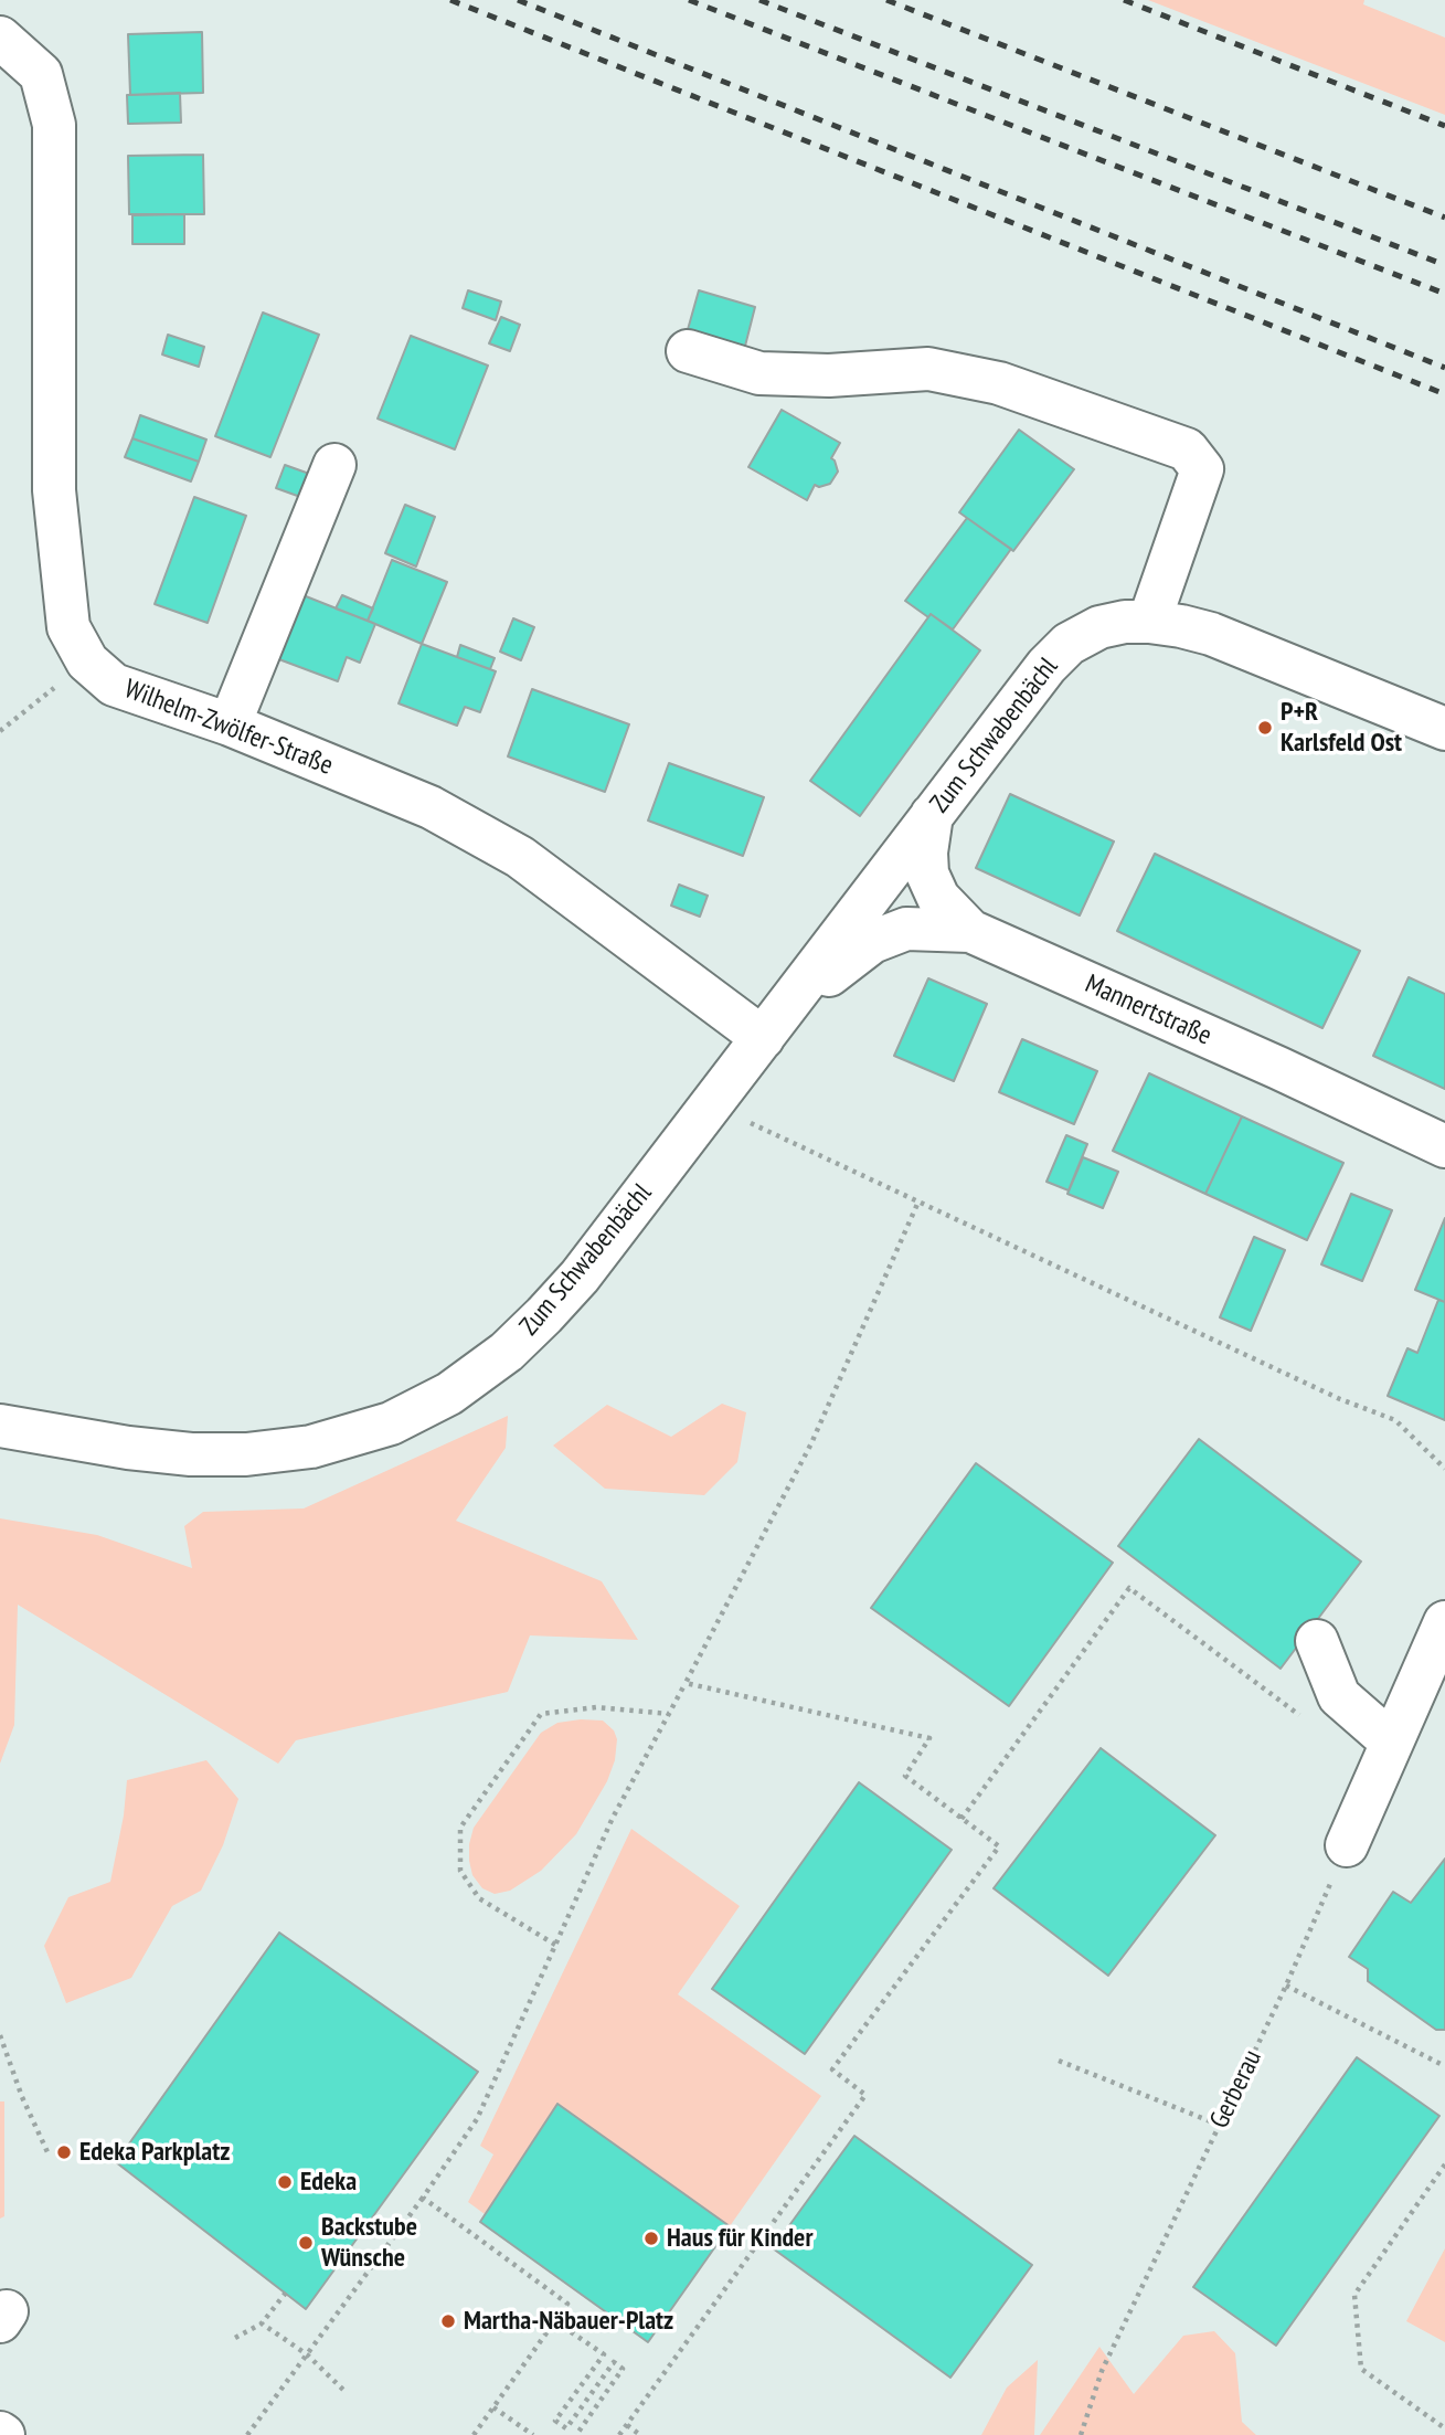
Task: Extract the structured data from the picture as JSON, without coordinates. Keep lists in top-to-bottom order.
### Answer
{
  "streets": {
    "street": ["Wilhelm-Zwölfer-Straße", "Zum Schwabenbächl", "Mannertstraße"],
    "path": ["Gerberau"]
  },
  "crossings": [
    ["Wilhelm-Zwölfer-Straße", "Zum Schwabenbächl"],
    ["Zum Schwabenbächl", "Mannertstraße"]
  ],
  "places": [
    "P+R Karlsfeld Ost",
    "Edeka Parkplatz",
    "Edeka",
    "Haus für Kinder",
    "Backstube Wünsche",
    "Martha-Näbauer-Platz"
  ]
}
